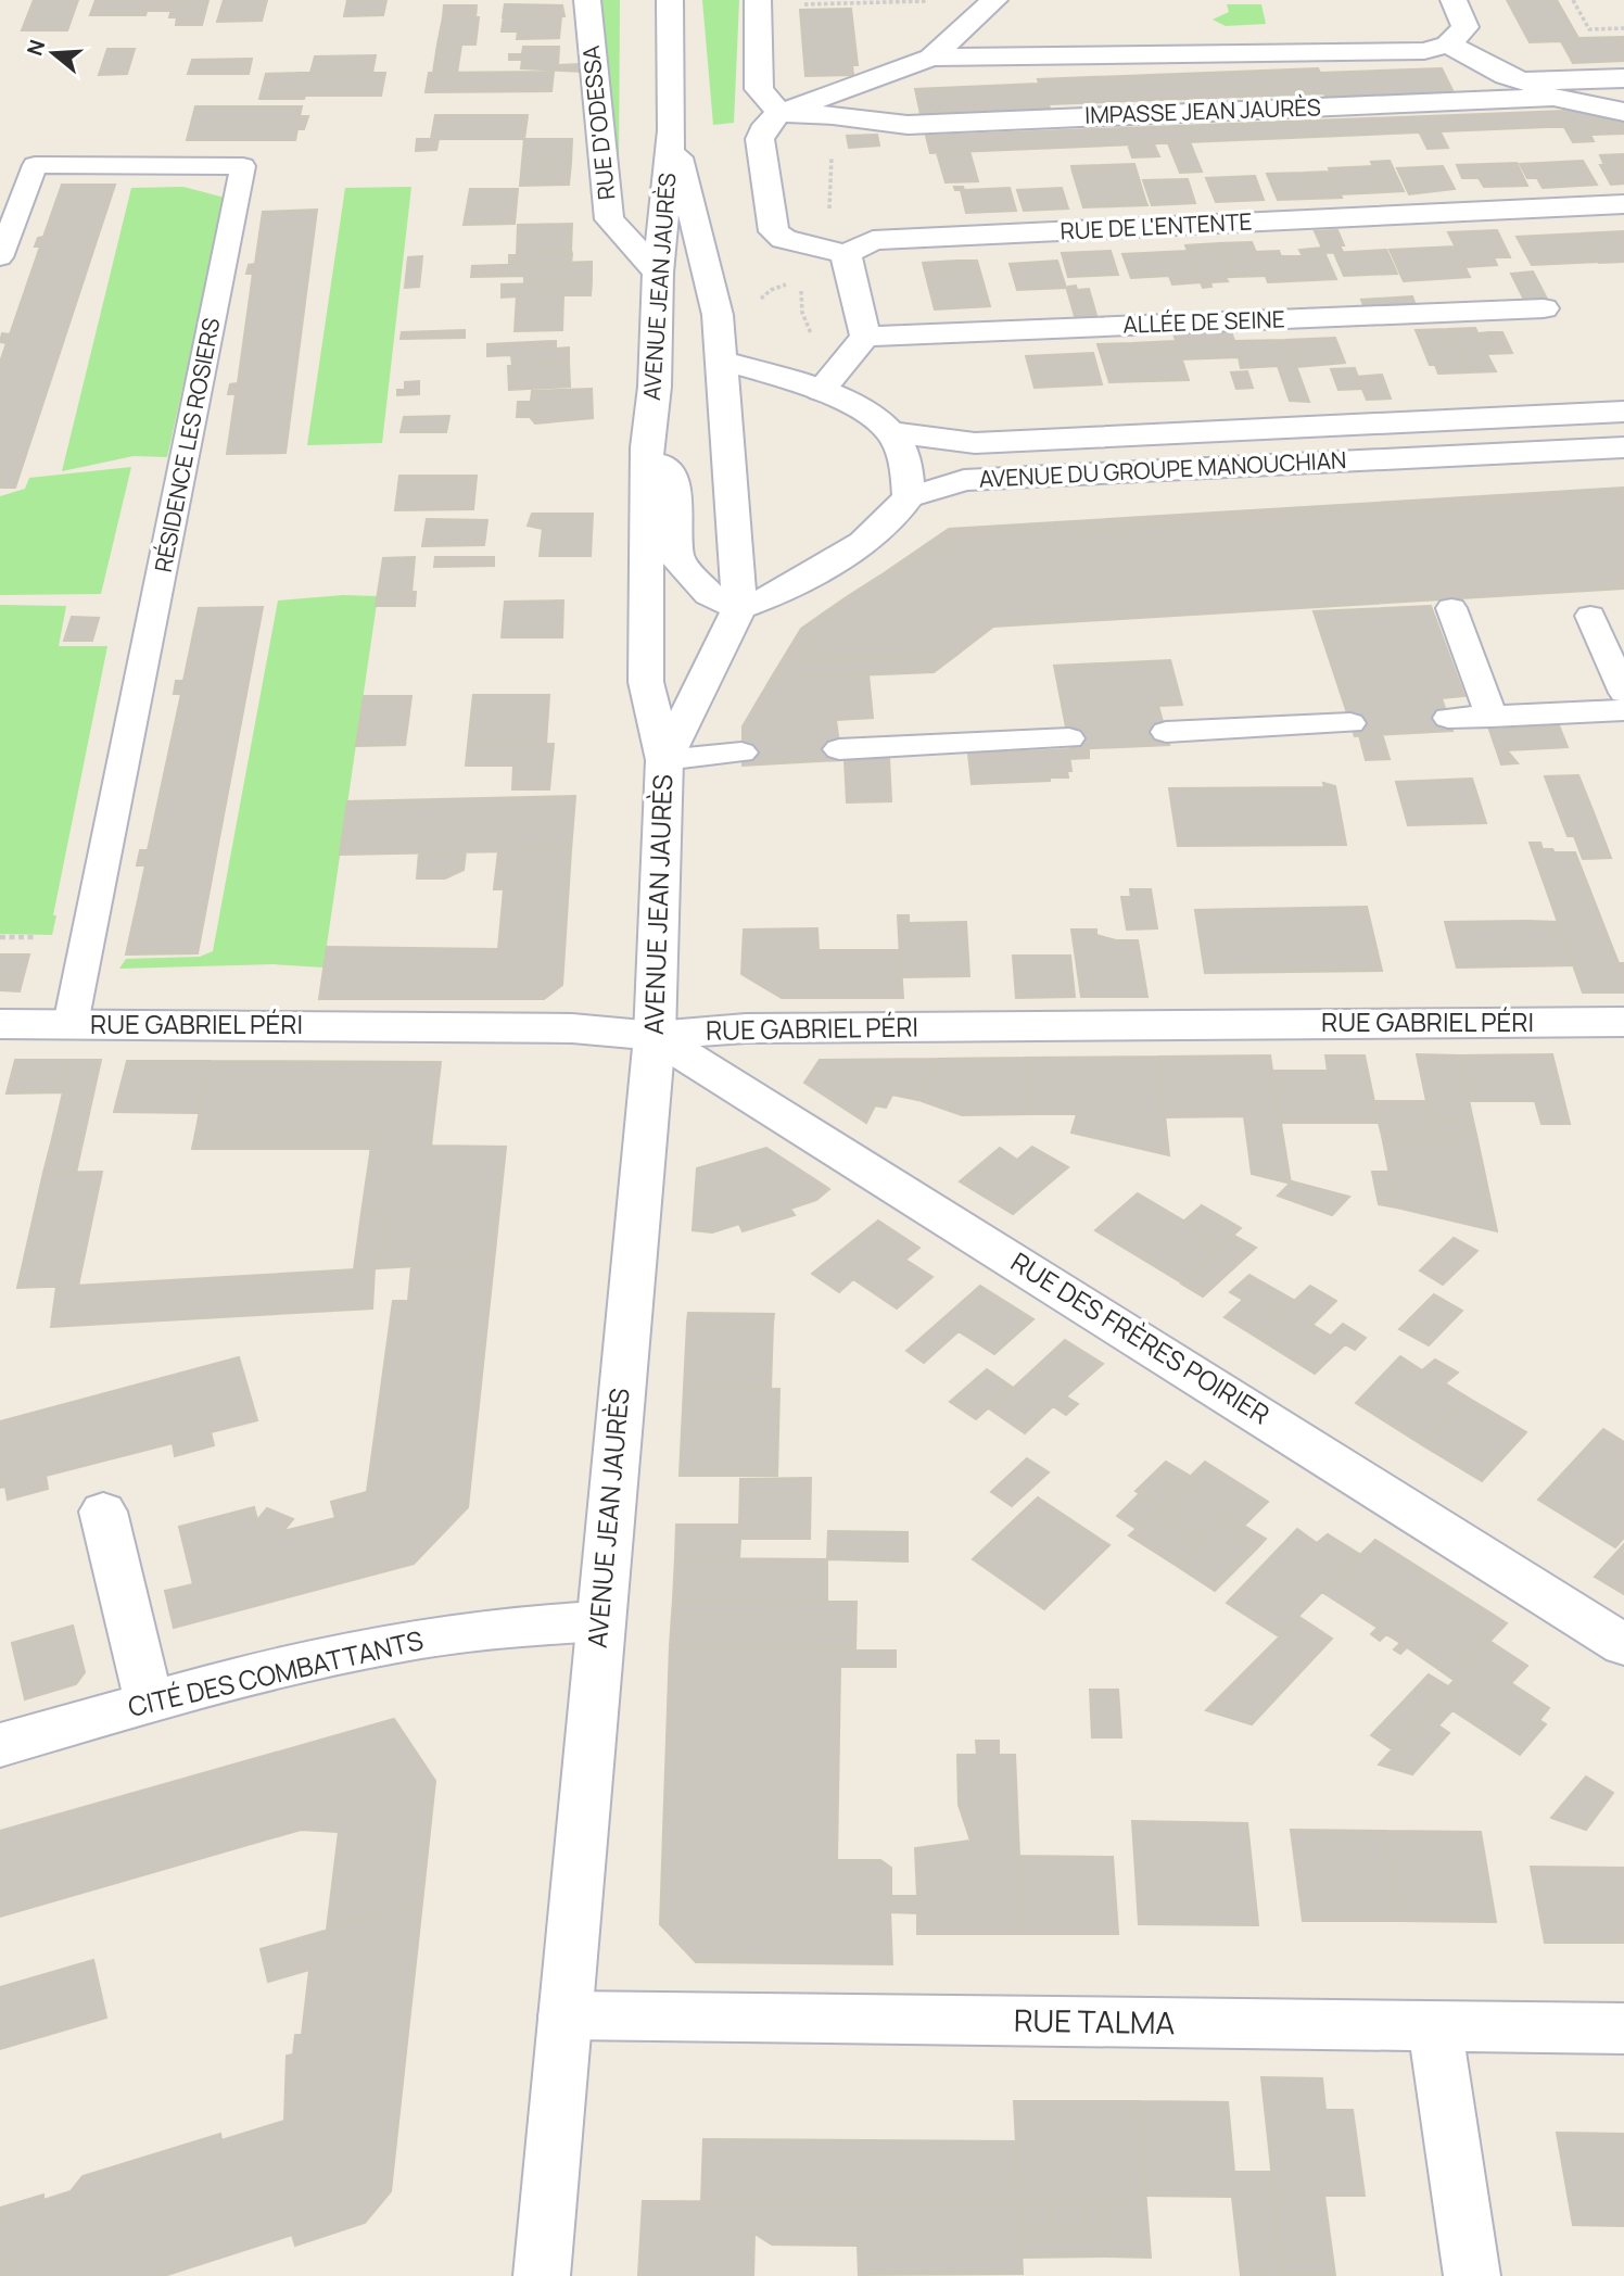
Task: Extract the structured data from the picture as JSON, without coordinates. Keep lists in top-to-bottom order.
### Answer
{
  "streets": {
    "street": [
      "IMPASSE JEAN JAURÈS",
      "RUE D'ODESSA",
      "RUE DE L'ENTENTE",
      "AVENUE JEAN JAURÈS",
      "ALLÉE DE SEINE",
      "AVENUE DU GROUPE MANOUCHIAN",
      "RUE GABRIEL PÉRI",
      "RUE DES FRÈRES POIRIER",
      "CITÉ DES COMBATTANTS",
      "RUE TALMA"
    ],
    "lane": ["RÉSIDENCE LES ROSIERS"]
  },
  "crossings": [
    ["RUE D'ODESSA", "AVENUE JEAN JAURÈS"],
    ["AVENUE JEAN JAURÈS", "AVENUE DU GROUPE MANOUCHIAN"],
    ["AVENUE JEAN JAURÈS", "RUE GABRIEL PÉRI"],
    ["AVENUE JEAN JAURÈS", "RUE DES FRÈRES POIRIER"],
    ["AVENUE JEAN JAURÈS", "CITÉ DES COMBATTANTS"],
    ["AVENUE JEAN JAURÈS", "RUE TALMA"],
    ["RÉSIDENCE LES ROSIERS", "RUE GABRIEL PÉRI"],
    ["RUE GABRIEL PÉRI", "RUE DES FRÈRES POIRIER"]
  ],
  "north": "left"
}
